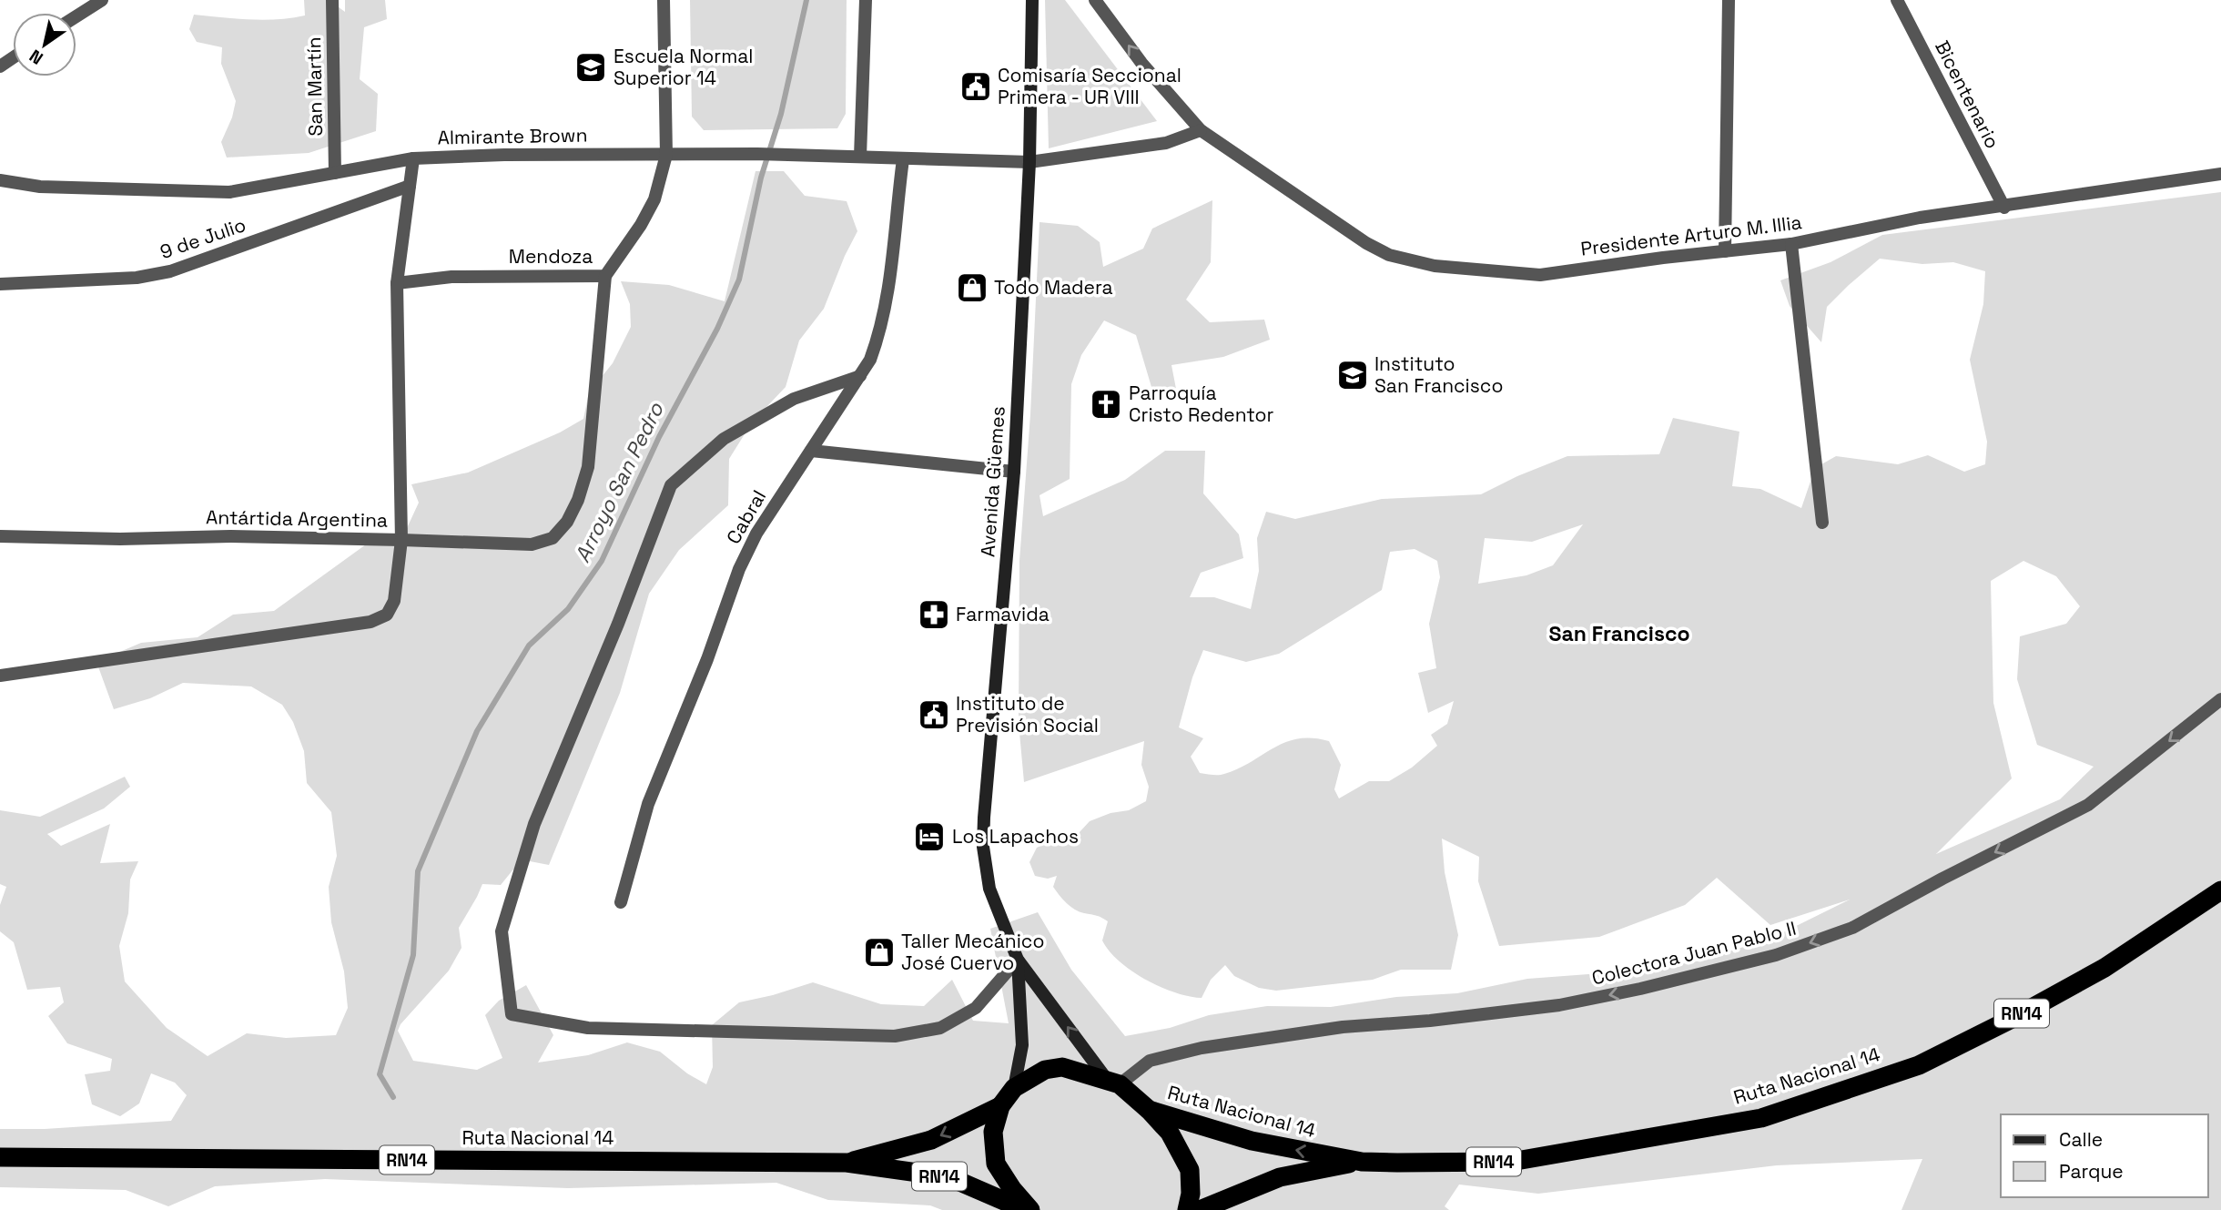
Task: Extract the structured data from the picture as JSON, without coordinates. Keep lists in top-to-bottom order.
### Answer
{
  "streets": {
    "highway": ["RN14", "Ruta Nacional 14"],
    "main road": ["Avenida Güemes"],
    "street": [
      "San Martín",
      "Bicentenario",
      "Almirante Brown",
      "Presidente Arturo M. Illia",
      "9 de Julio",
      "Mendoza",
      "Cabral",
      "Antártida Argentina",
      "Colectora Juan Pablo II"
    ]
  },
  "crossings": [
    ["San Martín", "Almirante Brown"],
    ["Bicentenario", "Presidente Arturo M. Illia"],
    ["Almirante Brown", "Presidente Arturo M. Illia"],
    ["Almirante Brown", "Mendoza"],
    ["Almirante Brown", "Avenida Güemes"],
    ["Almirante Brown", "Cabral"],
    ["Almirante Brown", "Antártida Argentina"],
    ["9 de Julio", "Antártida Argentina"],
    ["Mendoza", "Antártida Argentina"],
    ["Avenida Güemes", "Colectora Juan Pablo II"],
    ["Avenida Güemes", "RN14"],
    ["Colectora Juan Pablo II", "RN14"],
    ["RN14", "Ruta Nacional 14"]
  ],
  "one_way": ["Colectora Juan Pablo II"],
  "districts": ["San Francisco"],
  "water": ["Arroyo San Pedro"],
  "places": {
    "school or university": ["Escuela Normal Superior 14", "Instituto San Francisco"],
    "public building": ["Comisaría Seccional Primera - UR VIII", "Instituto de Previsión Social"],
    "shop": ["Todo Madera", "Taller Mecánico José Cuervo"],
    "church": ["Parroquía Cristo Redentor"],
    "pharmacy": ["Farmavida"],
    "hotel": ["Los Lapachos"]
  },
  "legend": ["Calle", "Parque"],
  "north": "bottom left"
}
